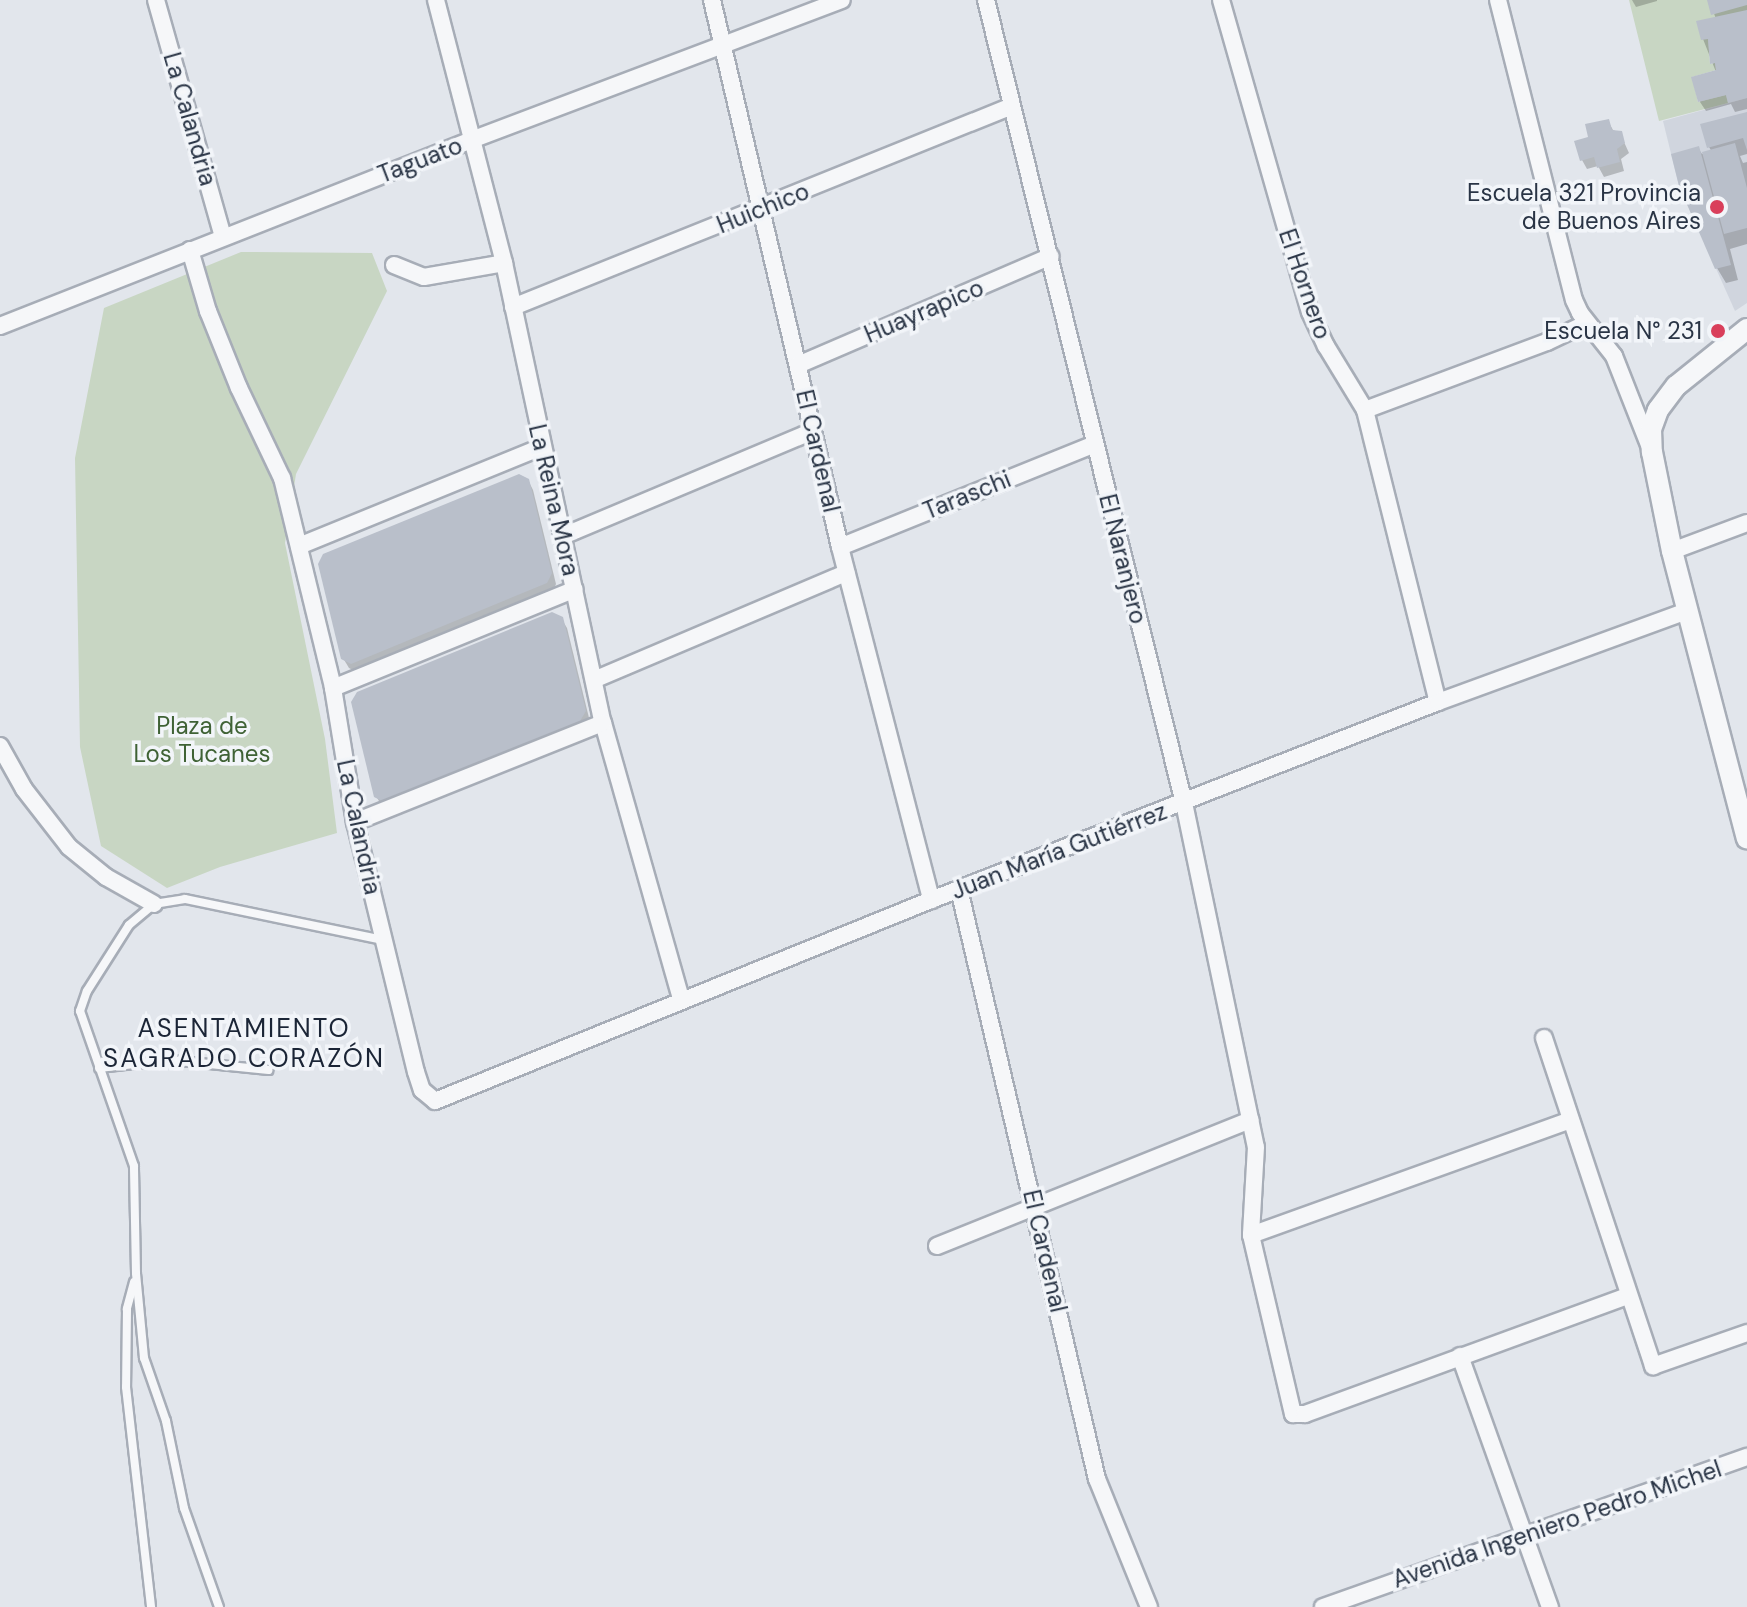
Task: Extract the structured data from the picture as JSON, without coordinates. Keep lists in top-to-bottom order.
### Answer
{
  "streets": {
    "street": [
      "La Calandria",
      "Taguato",
      "Huichico",
      "El Hornero",
      "Huayrapico",
      "El Cardenal",
      "Taraschi",
      "La Reina Mora",
      "El Naranjero",
      "Juan María Gutiérrez",
      "Avenida Ingeniero Pedro Michel"
    ]
  },
  "crossings": [
    ["La Calandria", "Taguato"],
    ["La Calandria", "Juan María Gutiérrez"],
    ["Taguato", "El Cardenal"],
    ["Taguato", "La Reina Mora"],
    ["Huichico", "El Cardenal"],
    ["Huichico", "La Reina Mora"],
    ["Huichico", "El Naranjero"],
    ["El Hornero", "Juan María Gutiérrez"],
    ["Huayrapico", "El Cardenal"],
    ["Huayrapico", "El Naranjero"],
    ["El Cardenal", "Taraschi"],
    ["El Cardenal", "Juan María Gutiérrez"],
    ["Taraschi", "El Naranjero"],
    ["La Reina Mora", "Juan María Gutiérrez"],
    ["El Naranjero", "Juan María Gutiérrez"]
  ],
  "districts": ["ASENTAMIENTO SAGRADO CORAZÓN"],
  "parks": ["Plaza de Los Tucanes"],
  "places": ["Escuela 321 Provincia de Buenos Aires", "Escuela N° 231"]
}
